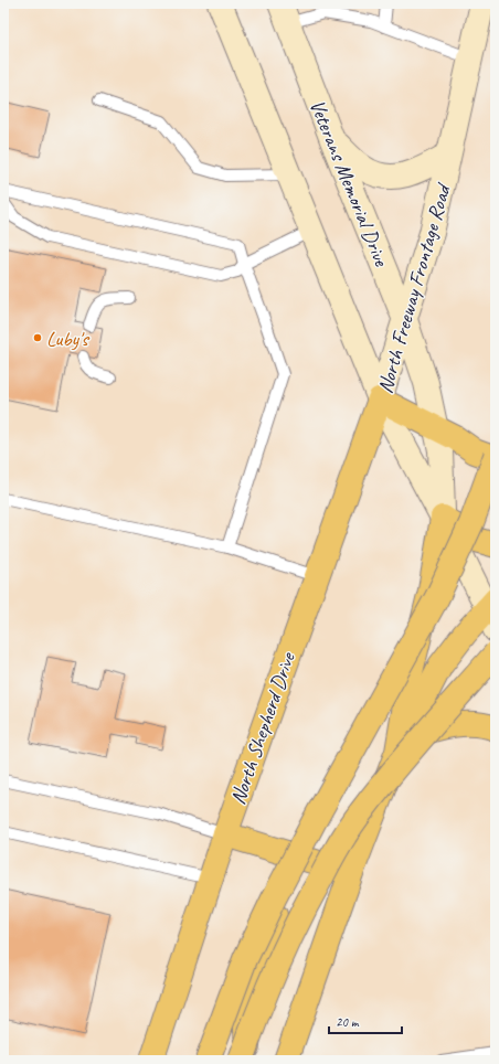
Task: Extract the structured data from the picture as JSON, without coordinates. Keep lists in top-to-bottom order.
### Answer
{
  "streets": {
    "main road": ["Veterans Memorial Drive", "North Freeway Frontage Road", "North Shepherd Drive"]
  },
  "crossings": [
    ["Veterans Memorial Drive", "North Freeway Frontage Road"],
    ["North Freeway Frontage Road", "North Shepherd Drive"]
  ],
  "places": ["Luby's"],
  "scale_bar": "20 m"
}
